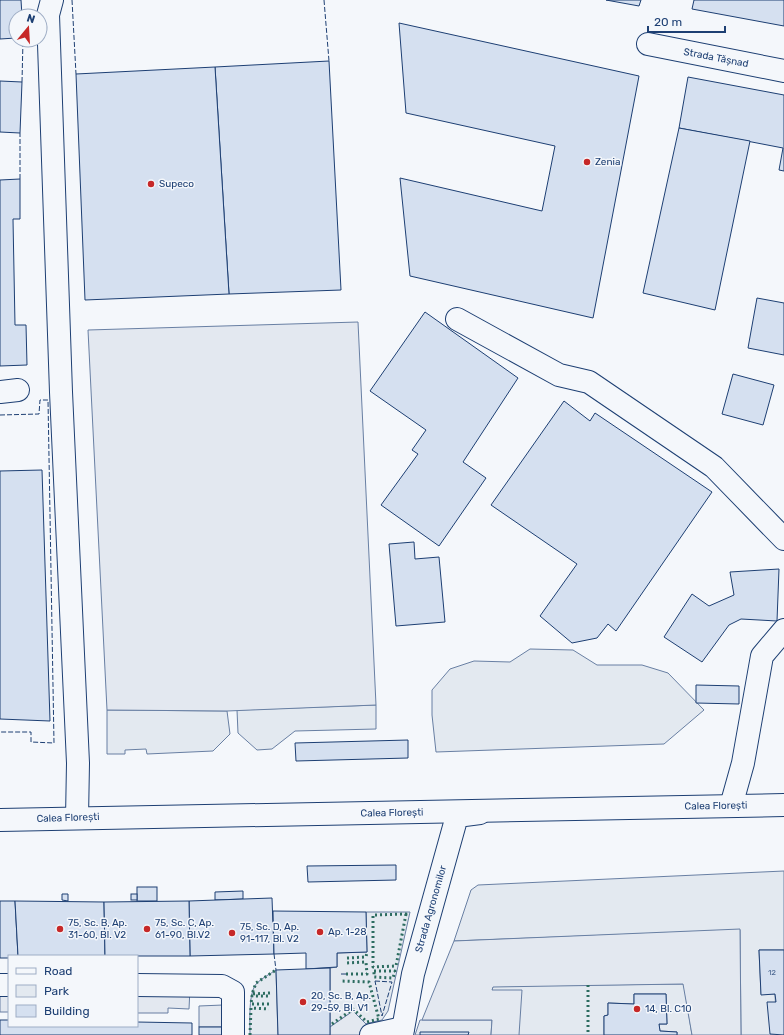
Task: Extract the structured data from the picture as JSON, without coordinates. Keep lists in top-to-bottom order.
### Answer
{
  "streets": {
    "main road": ["Strada Tășnad", "Calea Florești", "Strada Agronomilor"]
  },
  "crossings": [
    ["Calea Florești", "Strada Agronomilor"]
  ],
  "places": [
    "Zenia",
    "Supeco",
    "75, Sc. B, Ap. 31-60, Bl. V2",
    "75, Sc. C, Ap. 61-90, Bl.V2",
    "Ap. 1-28",
    "75, Sc. D, Ap. 91-117, Bl. V2",
    "20, Sc. B, Ap. 29-59, Bl. V1",
    "14, Bl. C10"
  ],
  "house_numbers": ["12"],
  "legend": ["Road", "Park", "Building"],
  "scale_bar": "20 m",
  "north": "top"
}
